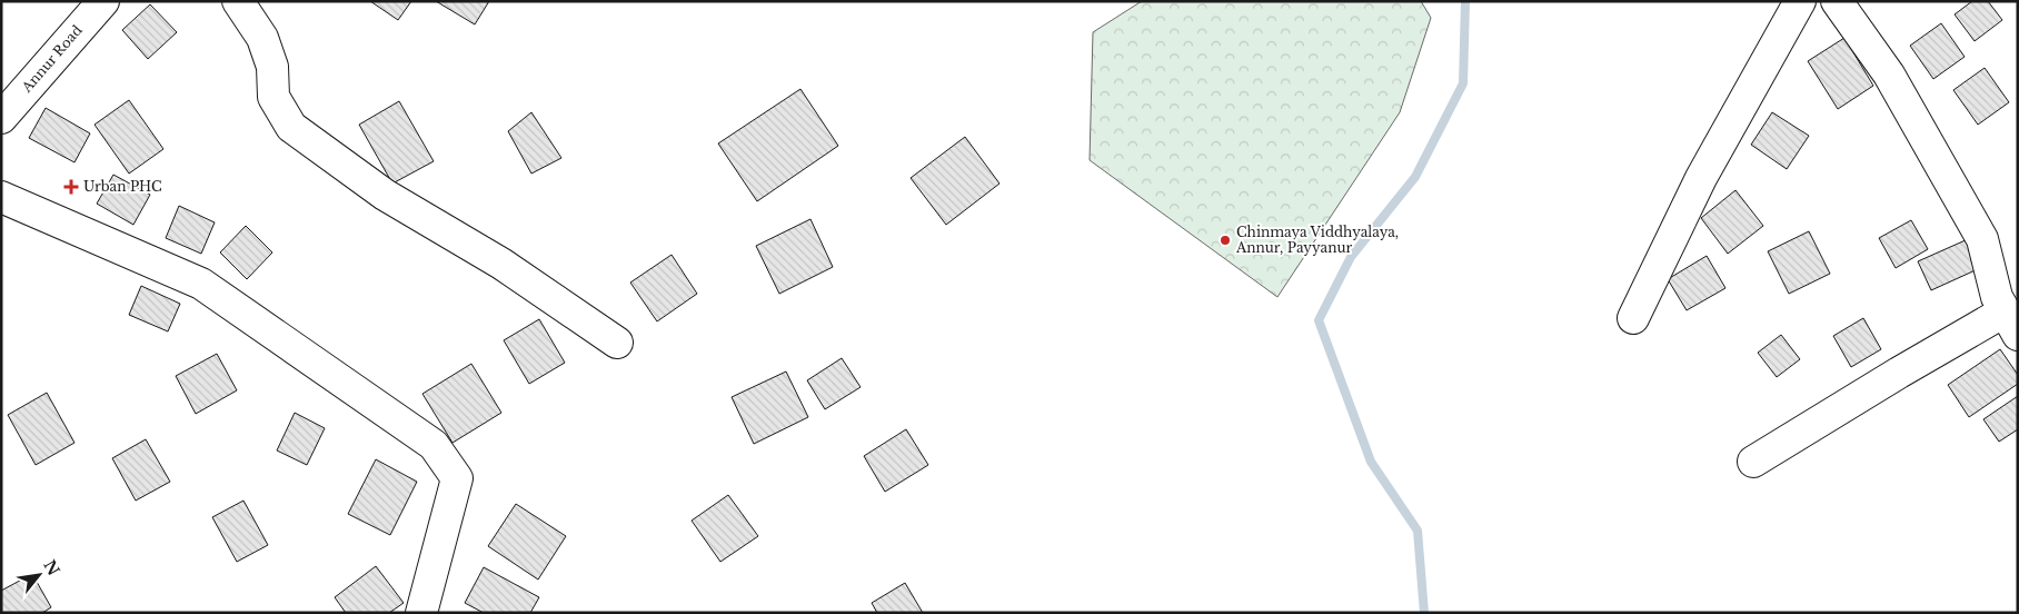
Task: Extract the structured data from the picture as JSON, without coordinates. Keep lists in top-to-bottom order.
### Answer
{
  "streets": {
    "street": ["Annur Road"]
  },
  "places": {
    "health": ["Urban PHC"],
    "other": ["Chinmaya Viddhyalaya, Annur, Payyanur"]
  },
  "north": "top right"
}
